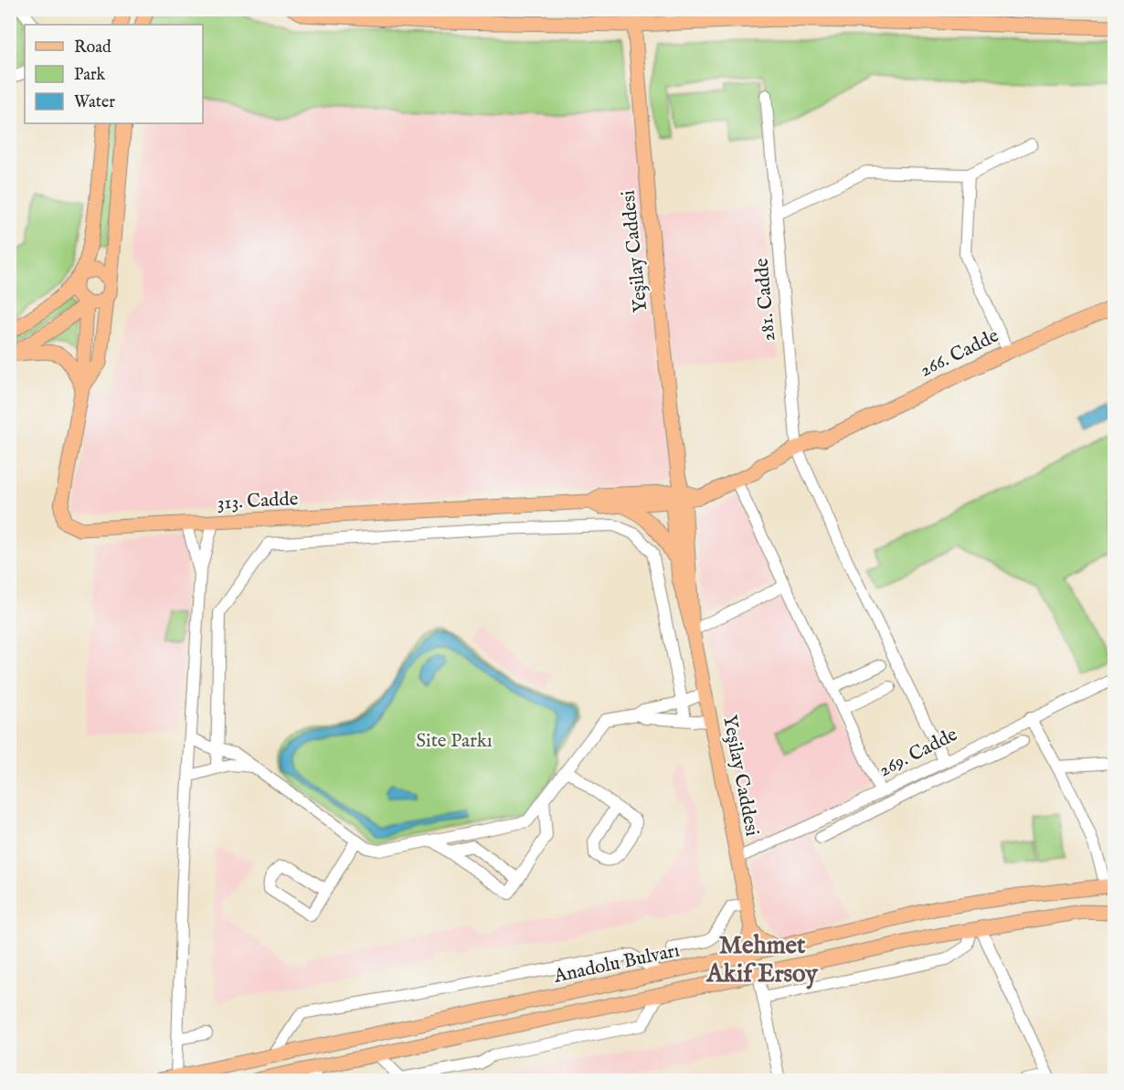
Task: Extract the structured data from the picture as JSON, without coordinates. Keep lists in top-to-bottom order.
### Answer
{
  "streets": {
    "main road": [
      "Yeşilay Caddesi",
      "266. Cadde",
      "313. Cadde",
      "Anadolu Bulvarı"
    ],
    "street": ["281. Cadde", "269. Cadde"]
  },
  "crossings": [
    ["Yeşilay Caddesi", "266. Cadde"],
    ["Yeşilay Caddesi", "313. Cadde"],
    ["Yeşilay Caddesi", "269. Cadde"],
    ["281. Cadde", "266. Cadde"],
    ["266. Cadde", "313. Cadde"]
  ],
  "districts": ["Mehmet Akif Ersoy"],
  "parks": ["Site Parkı"],
  "legend": ["Road", "Park", "Water"]
}
